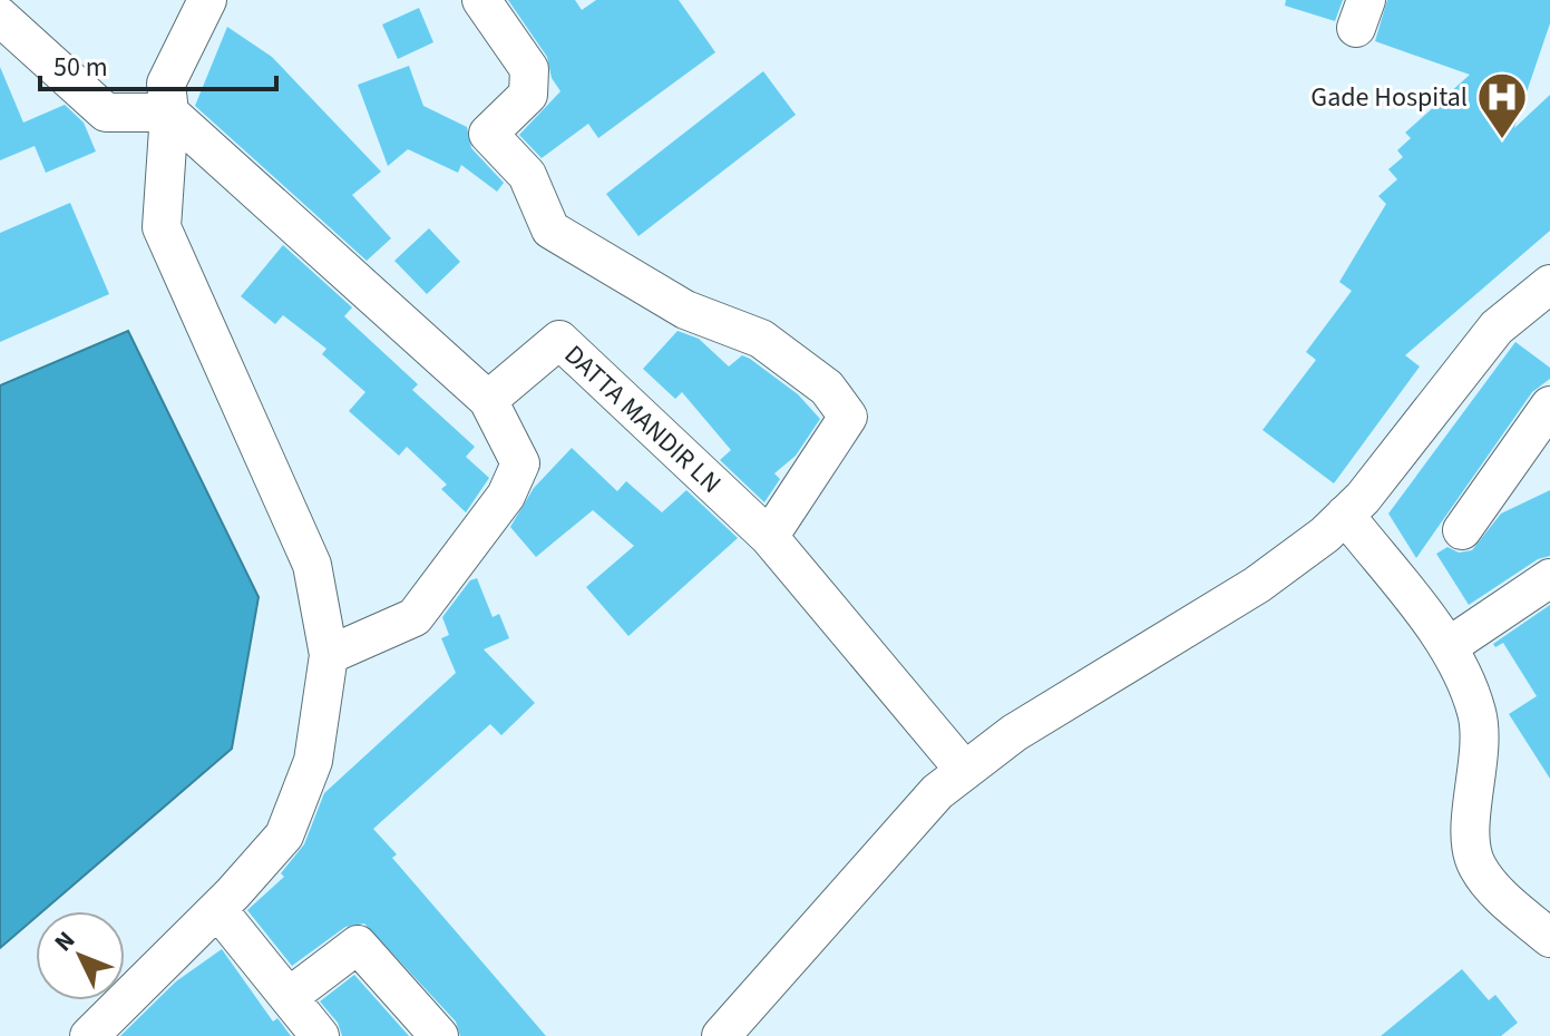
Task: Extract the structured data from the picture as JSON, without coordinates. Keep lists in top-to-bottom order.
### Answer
{
  "streets": {
    "street": ["DATTA MANDIR LN"]
  },
  "places": {
    "hospital": ["Gade Hospital"]
  },
  "scale_bar": "50 m",
  "north": "top left"
}
